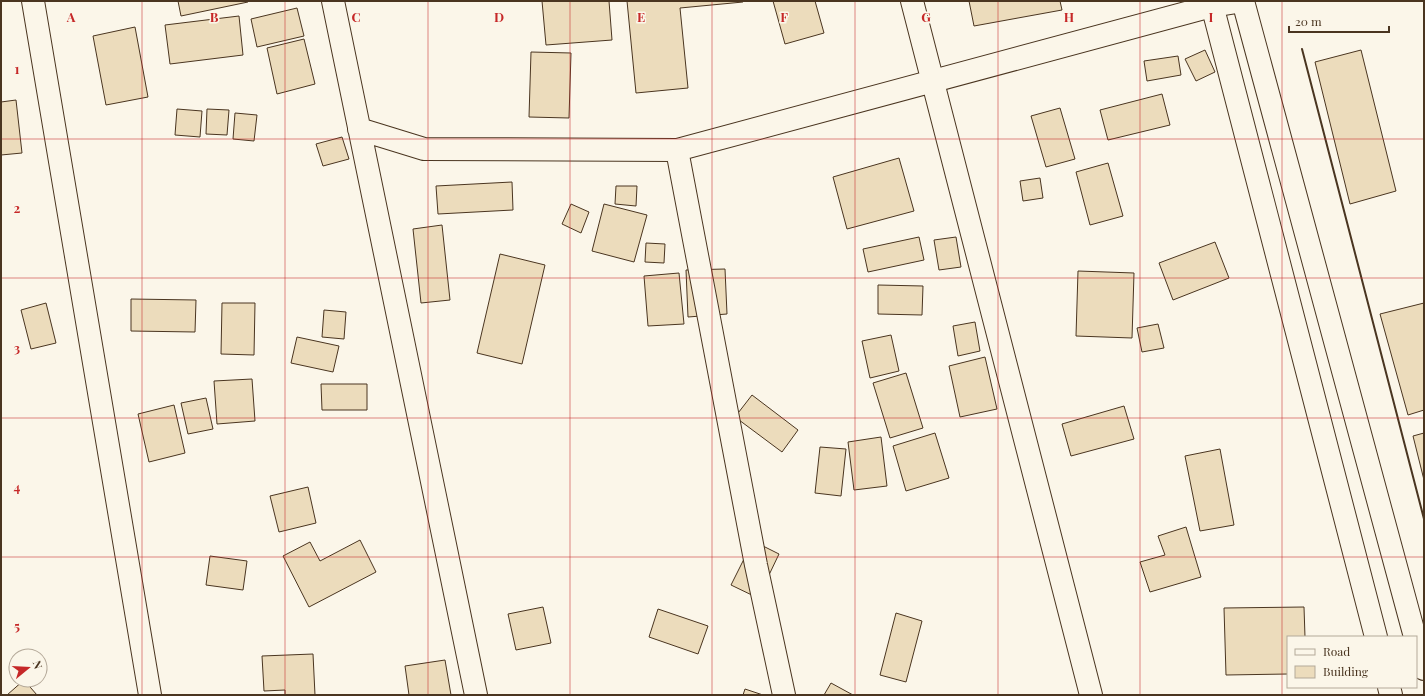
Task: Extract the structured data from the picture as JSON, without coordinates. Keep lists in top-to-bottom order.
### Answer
{
  "legend": ["Road", "Building"],
  "scale_bar": "20 m",
  "north": "right",
  "grid": {
    "columns": [
      "A",
      "B",
      "C",
      "D",
      "E",
      "F",
      "G",
      "H",
      "I"
    ],
    "rows": [
      "1",
      "2",
      "3",
      "4",
      "5"
    ]
  }
}
